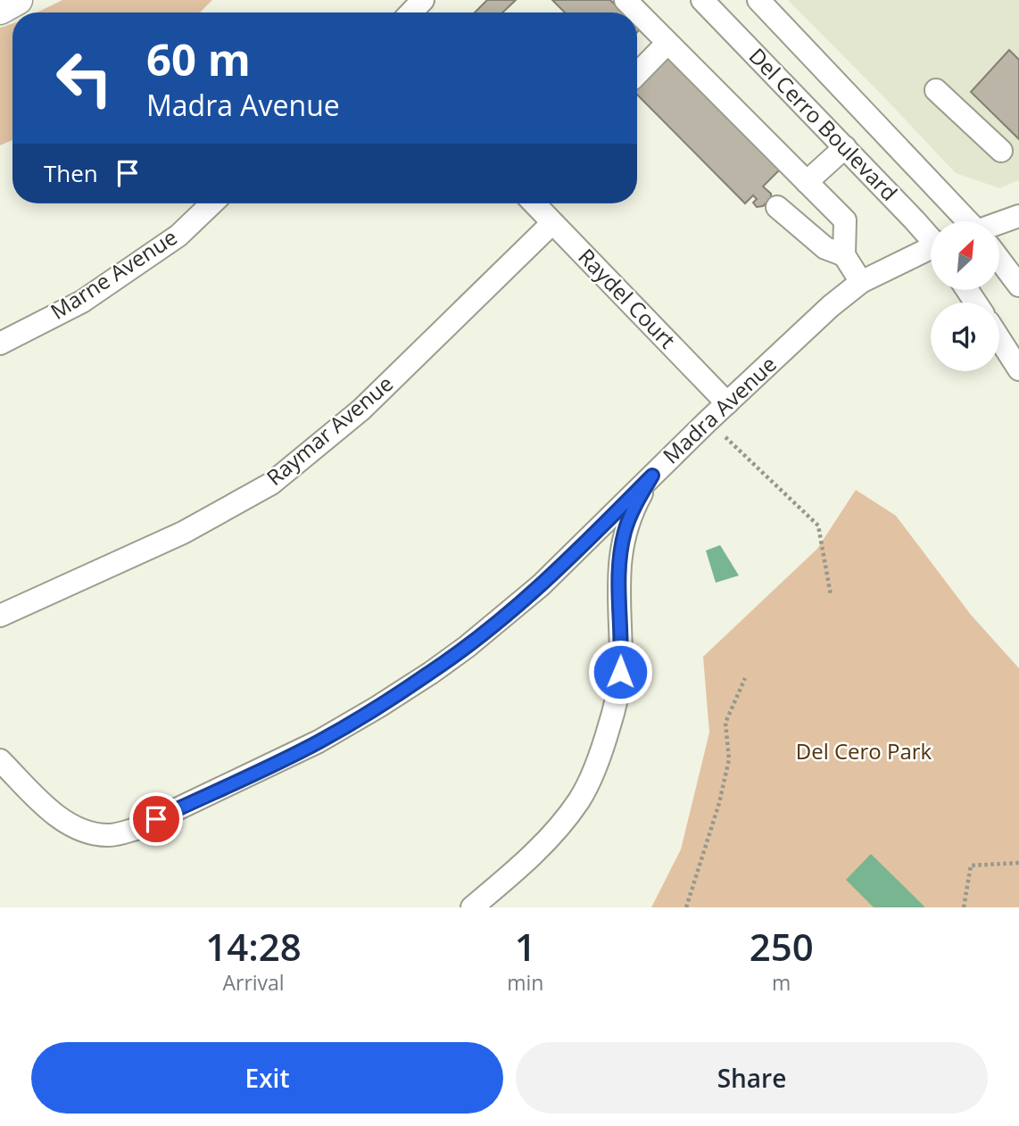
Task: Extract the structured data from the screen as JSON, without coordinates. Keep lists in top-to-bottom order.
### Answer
{
  "streets": {
    "street": [
      "Del Cerro Boulevard",
      "Marne Avenue",
      "Raydel Court",
      "Madra Avenue",
      "Raymar Avenue"
    ]
  },
  "crossings": [
    ["Raydel Court", "Madra Avenue"],
    ["Raydel Court", "Raymar Avenue"]
  ],
  "parks": ["Del Cero Park"],
  "north": "top right",
  "page": {
    "turn": ["60 m", "Madra Avenue"],
    "then": "Then",
    "eta": [
      "14:28",
      "Arrival",
      "1",
      "min",
      "250",
      "m"
    ],
    "buttons": ["Exit", "Share"]
  }
}
